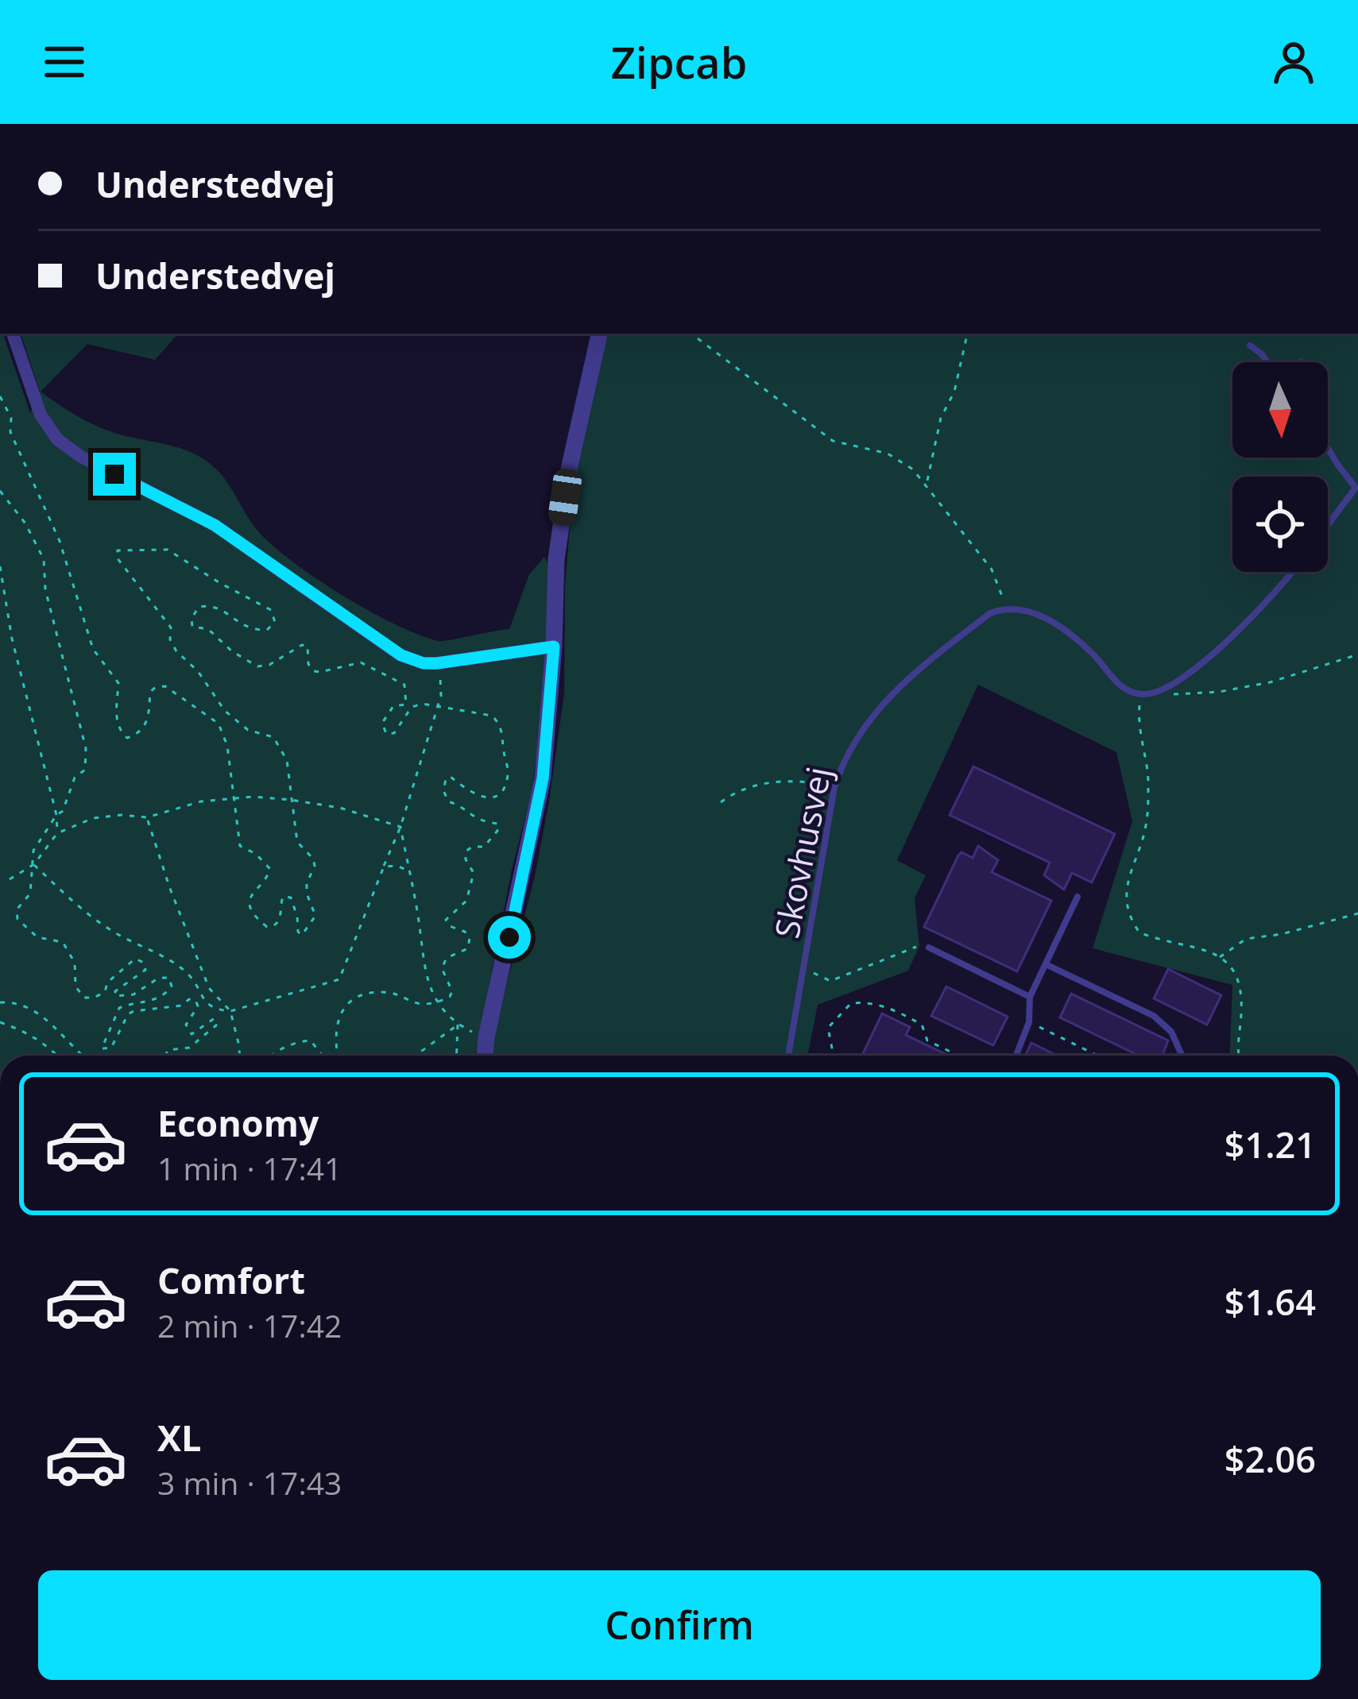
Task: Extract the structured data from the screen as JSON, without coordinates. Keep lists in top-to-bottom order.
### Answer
{
  "streets": {
    "lane": ["Skovhusvej"]
  },
  "north": "bottom",
  "page": {
    "header": "Zipcab",
    "banner": ["Understedvej", "Understedvej"],
    "list": [
      {
        "name": "Economy",
        "note": "1 min · 17:41",
        "value": "$1.21"
      },
      {
        "name": "Comfort",
        "note": "2 min · 17:42",
        "value": "$1.64"
      },
      {
        "name": "XL",
        "note": "3 min · 17:43",
        "value": "$2.06"
      }
    ],
    "buttons": "Confirm"
  }
}
